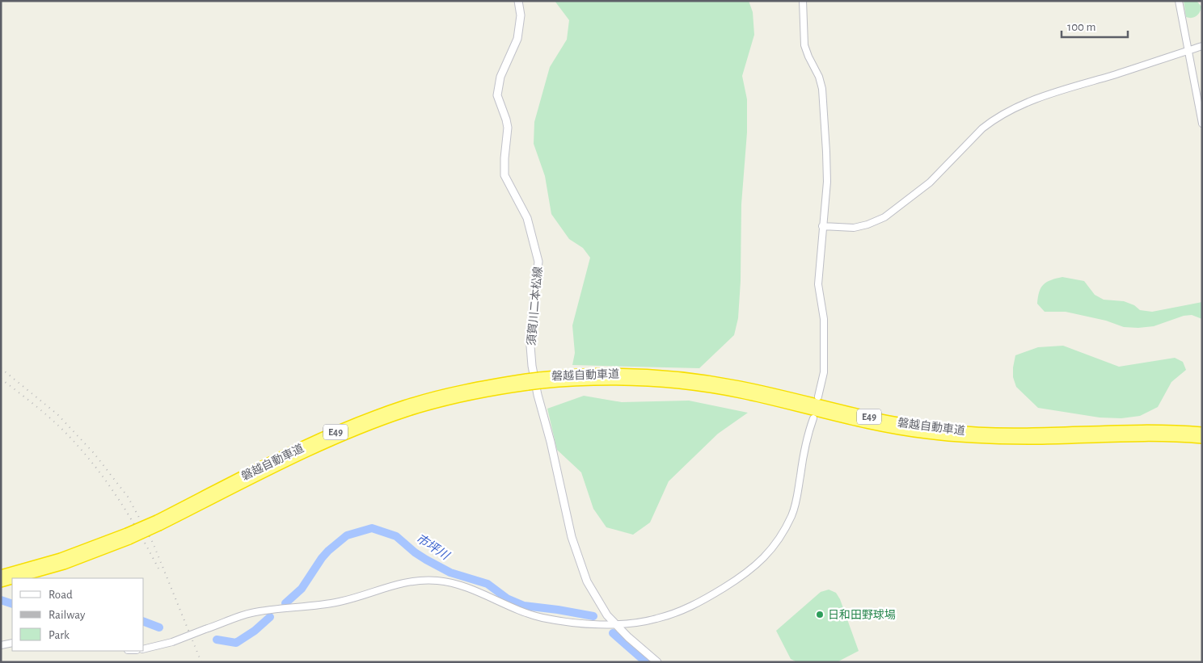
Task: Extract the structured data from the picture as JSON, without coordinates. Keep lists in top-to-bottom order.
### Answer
{
  "streets": {
    "highway": ["磐越自動車道", "E49"],
    "main road": ["須賀川二本松線"]
  },
  "water": ["市坪川"],
  "places": ["日和田野球場"],
  "legend": ["Road", "Railway", "Park"],
  "scale_bar": "100 m"
}
